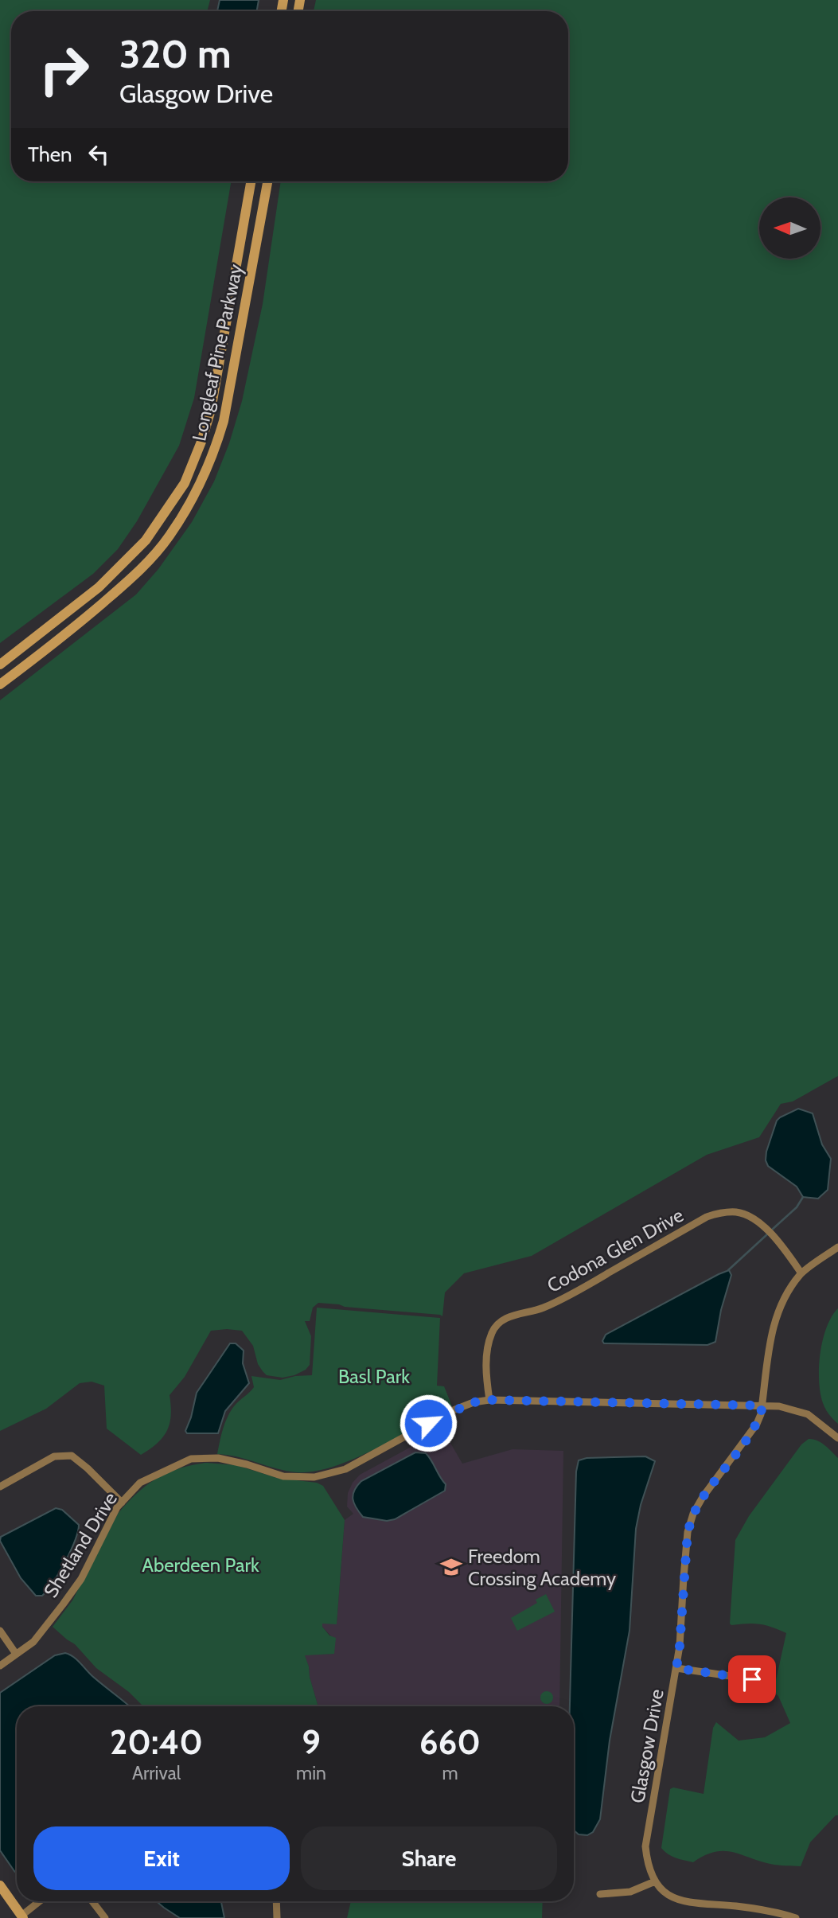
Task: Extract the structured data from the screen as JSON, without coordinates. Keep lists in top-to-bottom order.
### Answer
{
  "streets": {
    "main road": ["Longleaf Pine Parkway"],
    "street": ["Codona Glen Drive", "Shetland Drive", "Glasgow Drive"]
  },
  "crossings": [
    ["Codona Glen Drive", "Shetland Drive"],
    ["Codona Glen Drive", "Glasgow Drive"],
    ["Shetland Drive", "Glasgow Drive"]
  ],
  "parks": ["Basl Park", "Aberdeen Park"],
  "places": {
    "school or university": ["Freedom Crossing Academy"]
  },
  "north": "left",
  "page": {
    "turn": ["320 m", "Glasgow Drive"],
    "then": "Then",
    "eta": [
      "20:40",
      "Arrival",
      "9",
      "min",
      "660",
      "m"
    ],
    "buttons": ["Exit", "Share"]
  }
}
